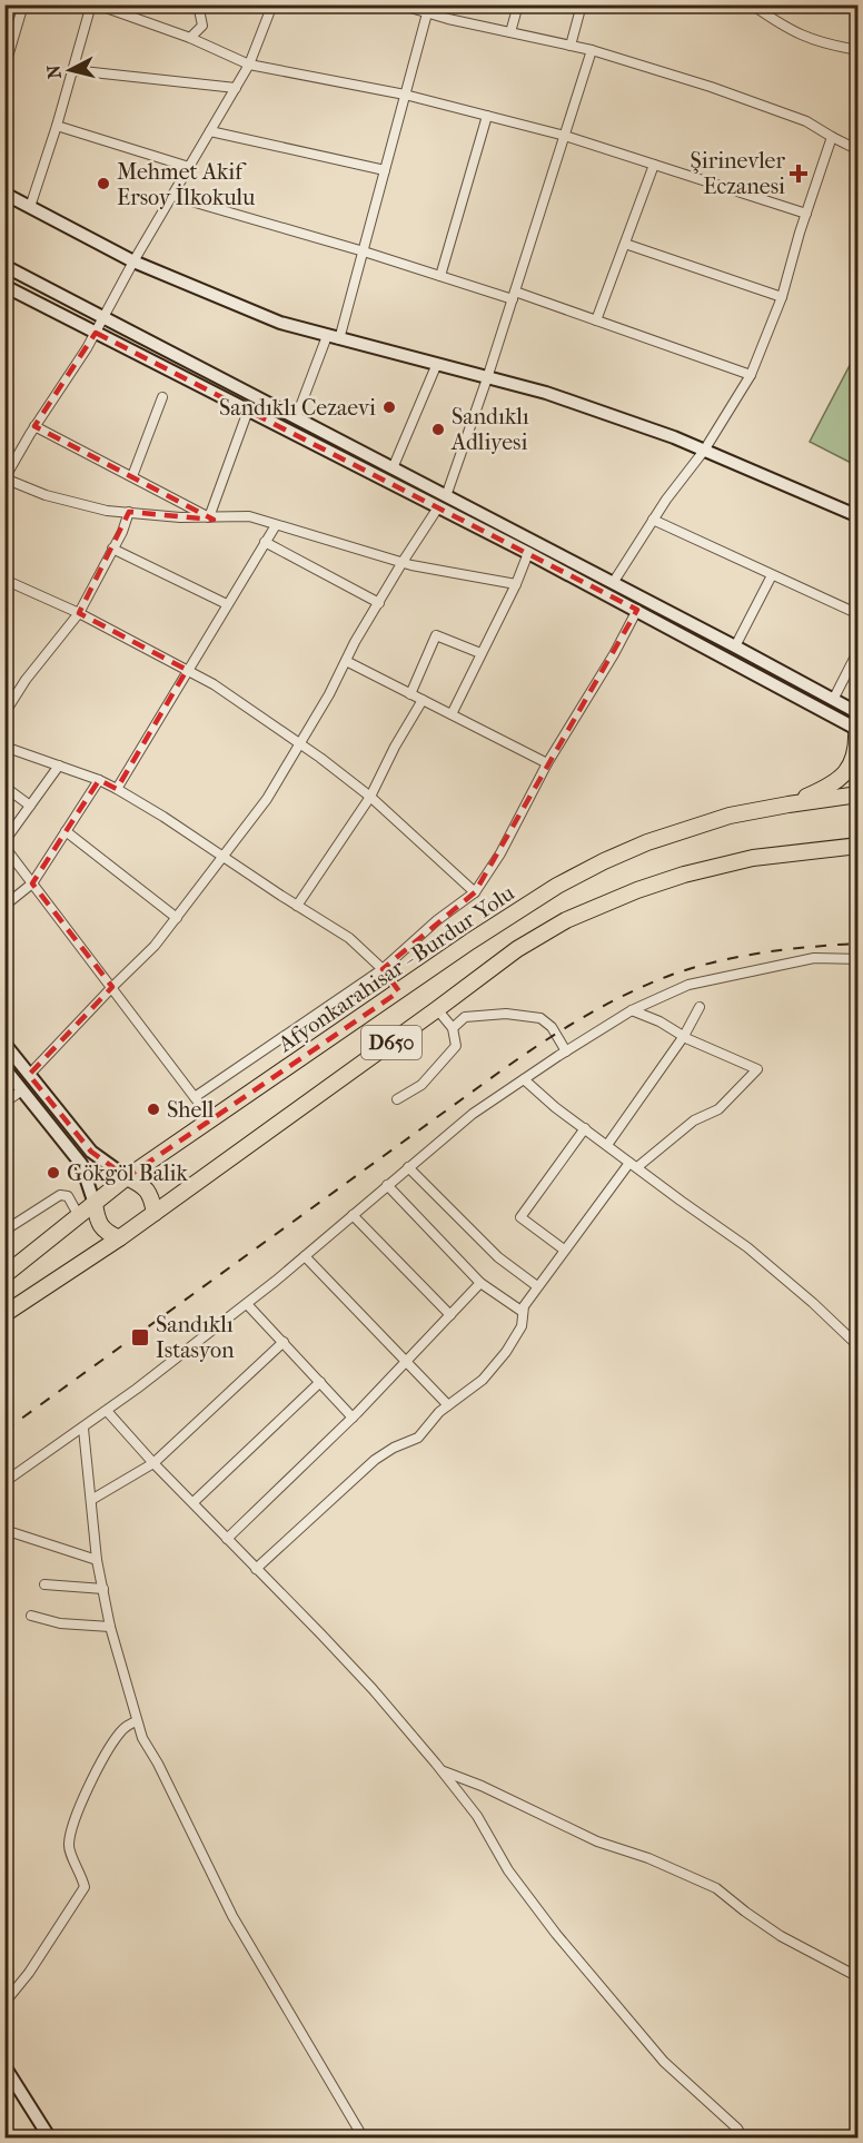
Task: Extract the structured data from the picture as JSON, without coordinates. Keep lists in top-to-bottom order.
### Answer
{
  "streets": {
    "highway": ["Afyonkarahisar - Burdur Yolu", "D650"]
  },
  "crossings": [
    ["Afyonkarahisar - Burdur Yolu", "D650"]
  ],
  "places": {
    "health": ["Şirinevler Eczanesi"],
    "other": [
      "Mehmet Akif Ersoy İlkokulu",
      "Sandıklı Cezaevi",
      "Sandıklı Adliyesi",
      "Shell",
      "Gökgöl Balik"
    ],
    "transit": ["Sandıklı Istasyon"]
  },
  "north": "left"
}
